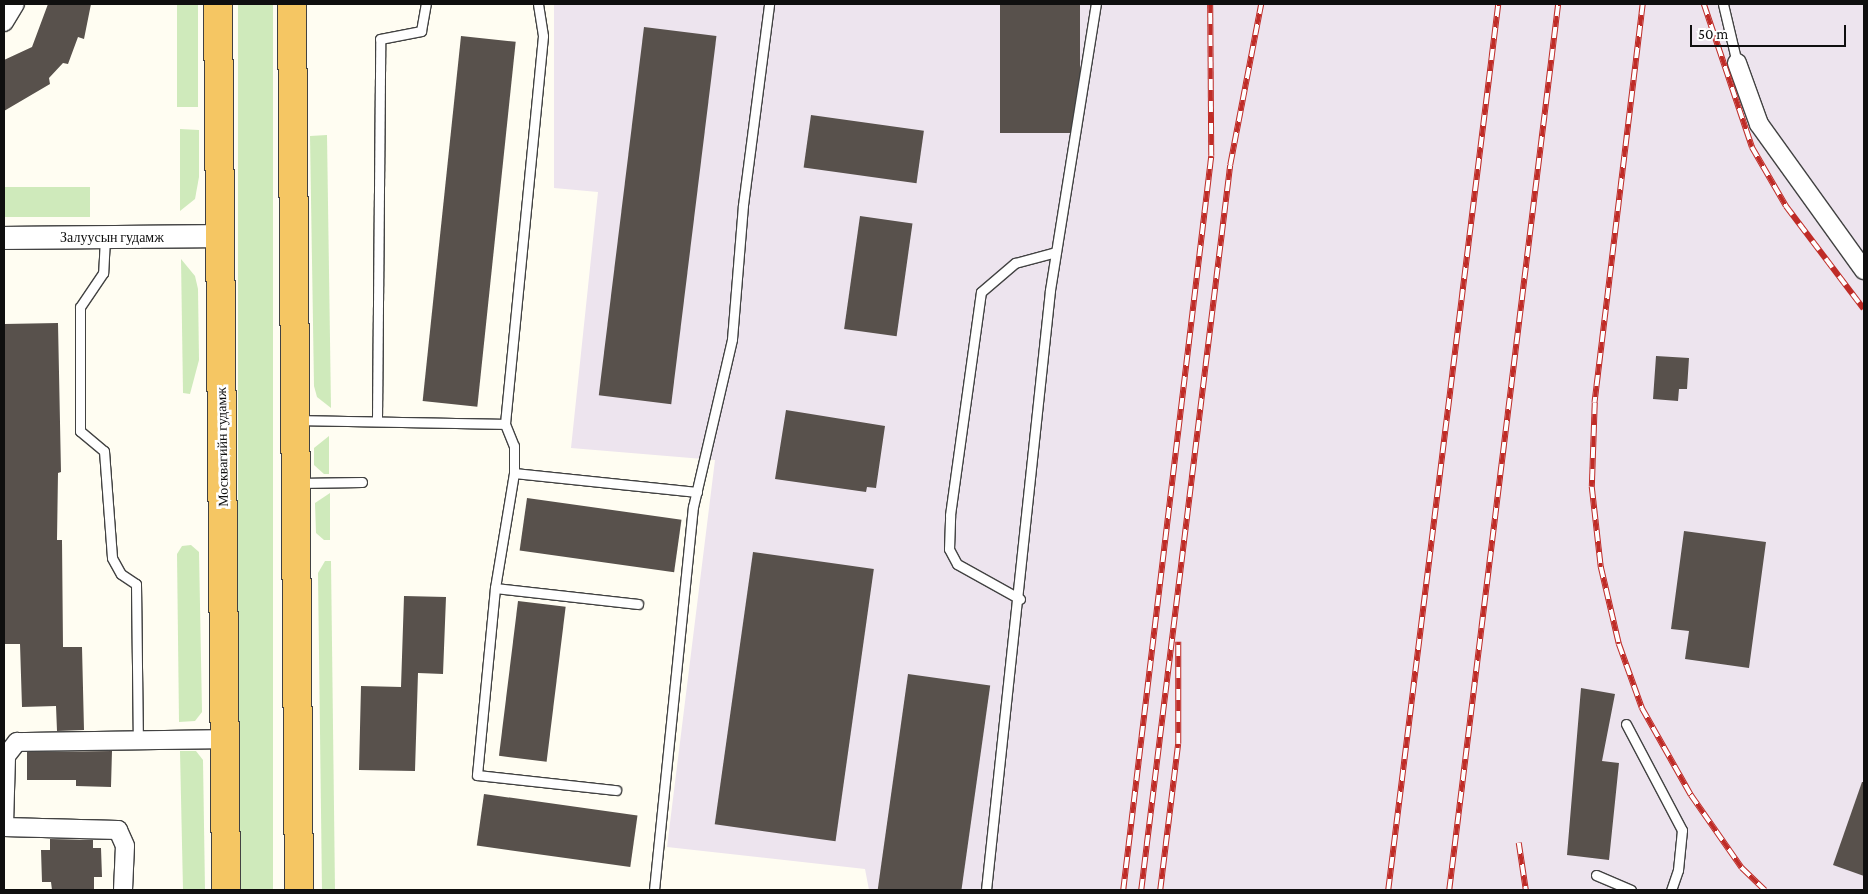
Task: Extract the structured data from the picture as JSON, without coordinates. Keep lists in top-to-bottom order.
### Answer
{
  "streets": {
    "highway": ["Москвагийн гудамж"],
    "street": ["Залуусын гудамж"]
  },
  "crossings": [
    ["Залуусын гудамж", "Москвагийн гудамж"]
  ],
  "scale_bar": "50 m"
}
